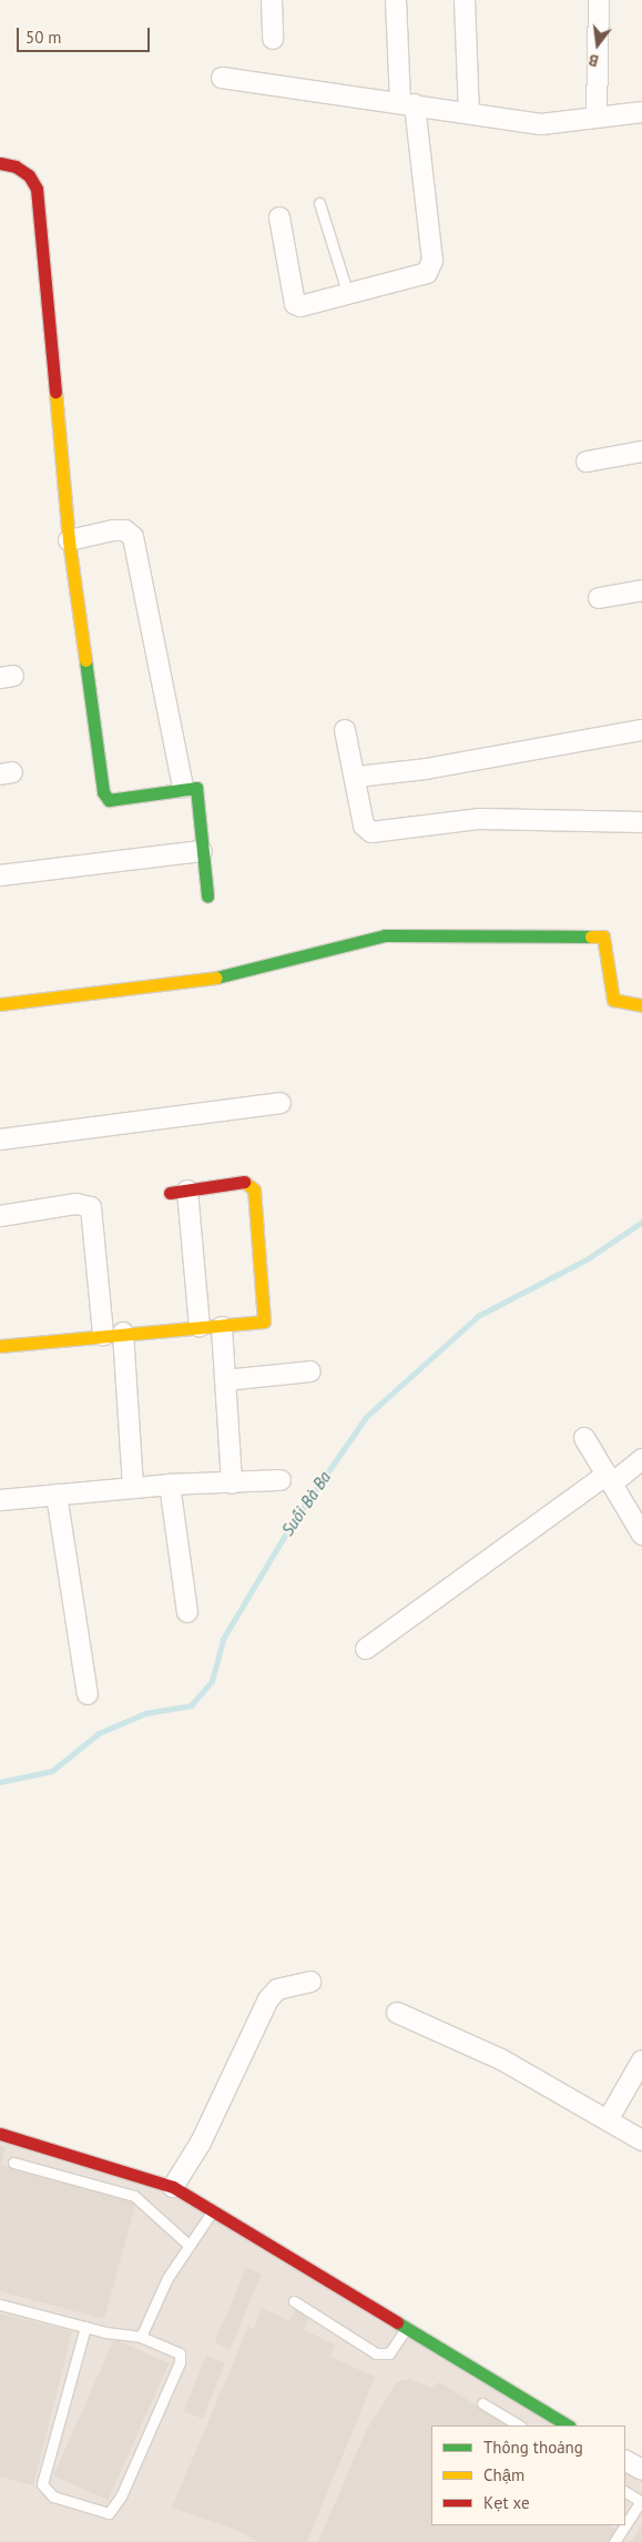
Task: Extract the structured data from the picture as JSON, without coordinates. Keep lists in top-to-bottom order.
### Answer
{
  "water": ["Suối Bà Ba"],
  "legend": ["Thông thoáng", "Chậm", "Kẹt xe"],
  "scale_bar": "50 m",
  "north": "bottom"
}
